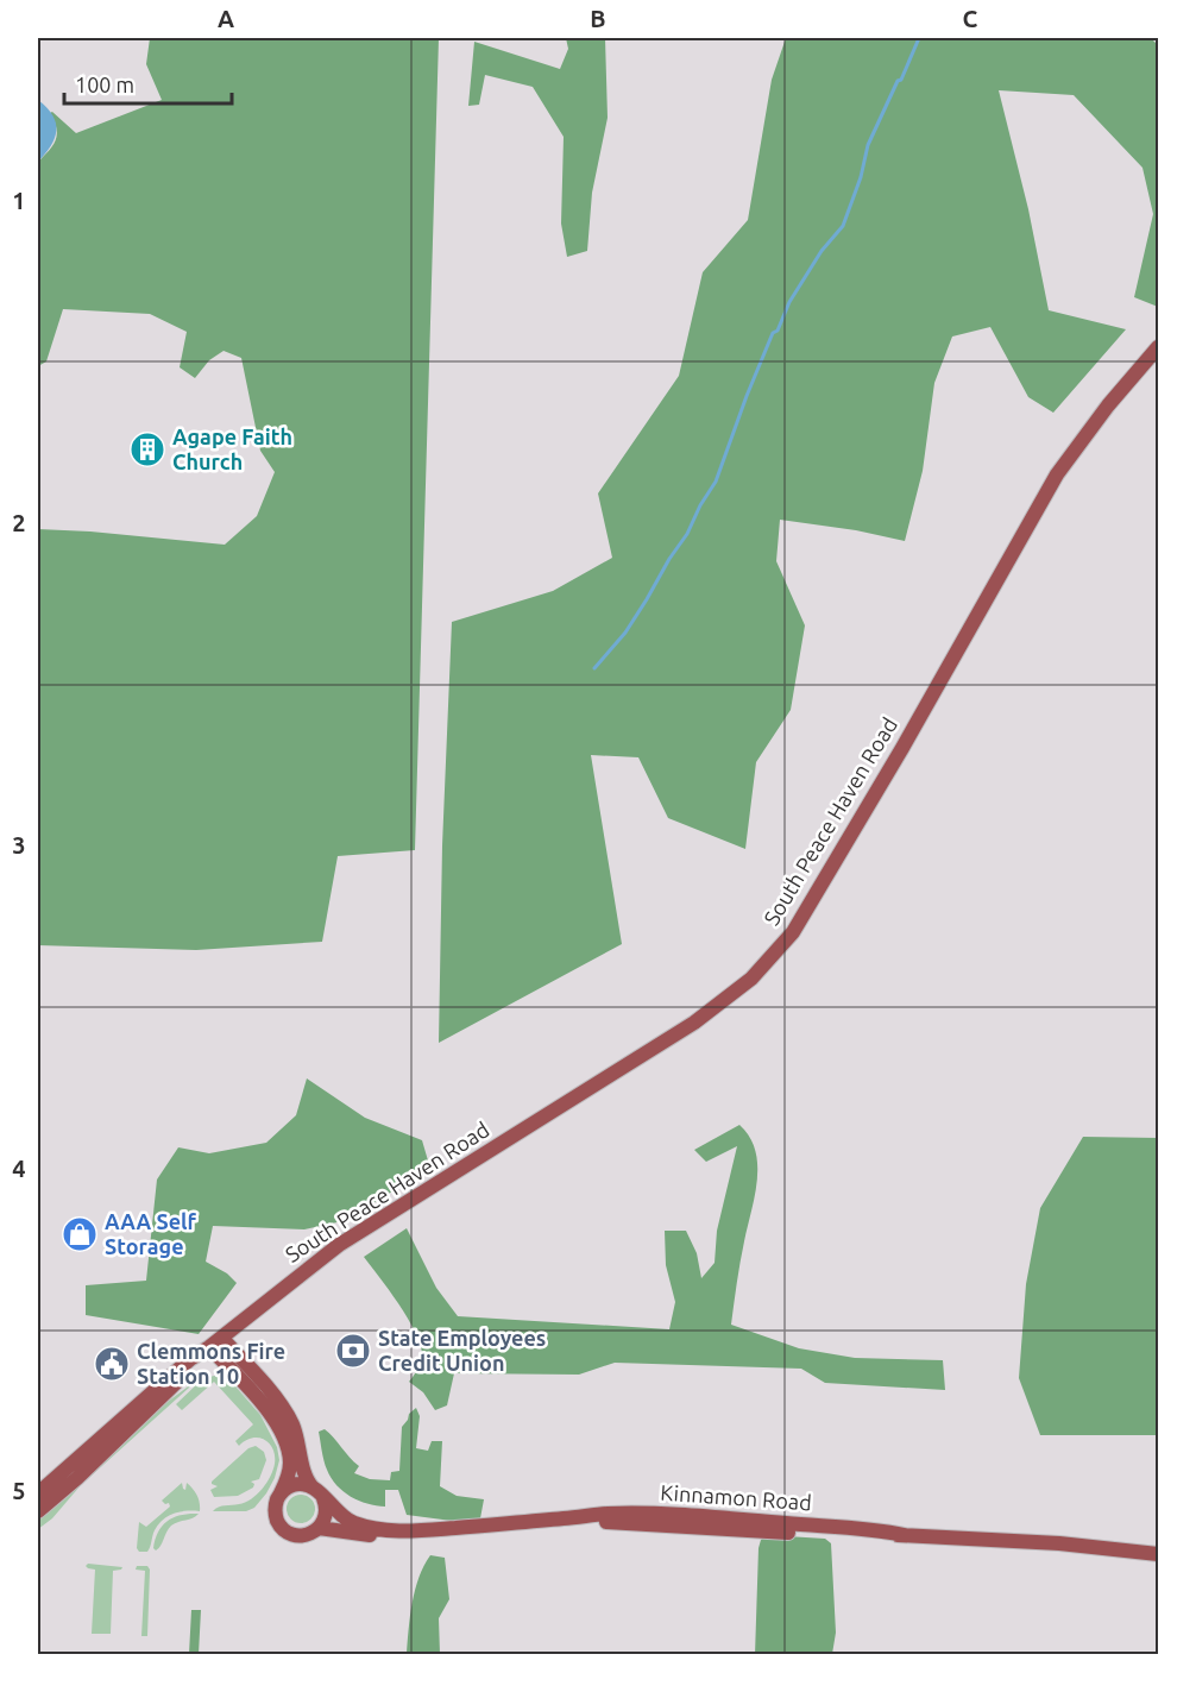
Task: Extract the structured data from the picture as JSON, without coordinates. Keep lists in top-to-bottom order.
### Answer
{
  "streets": {
    "main road": ["South Peace Haven Road", "Kinnamon Road"]
  },
  "crossings": [
    ["South Peace Haven Road", "Kinnamon Road"]
  ],
  "places": {
    "building": ["Agape Faith Church"],
    "shop": ["AAA Self Storage"],
    "bank": ["State Employees Credit Union"],
    "public building": ["Clemmons Fire Station 10"]
  },
  "scale_bar": "100 m",
  "grid": {
    "columns": ["A", "B", "C"],
    "rows": [
      "1",
      "2",
      "3",
      "4",
      "5"
    ]
  }
}
